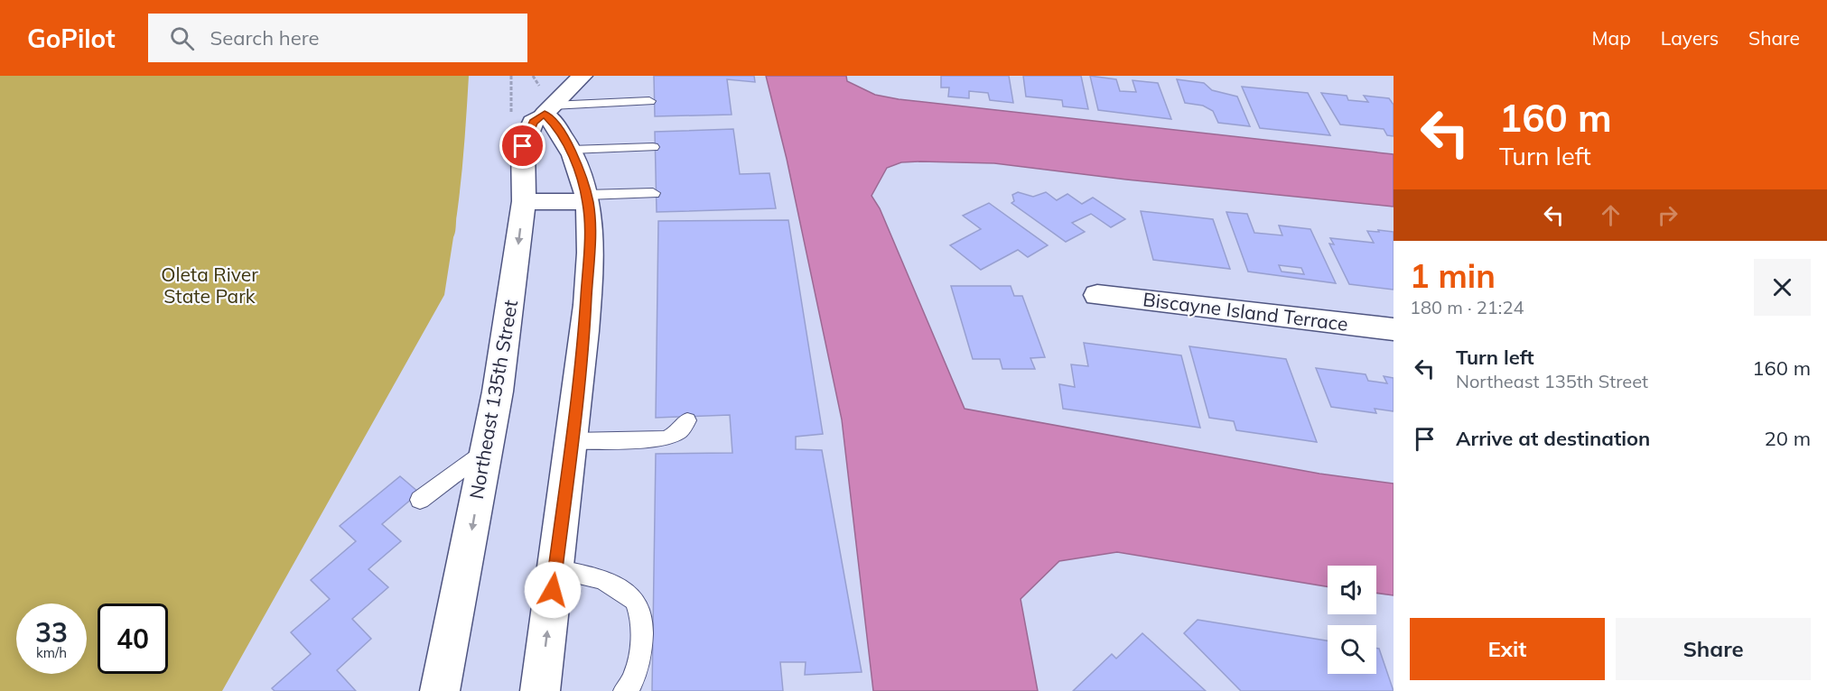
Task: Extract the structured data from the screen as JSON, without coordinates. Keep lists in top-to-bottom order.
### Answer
{
  "streets": {
    "street": ["Biscayne Island Terrace", "Northeast 135th Street"]
  },
  "parks": ["Oleta River State Park"],
  "page": {
    "header": "GoPilot",
    "search": "Search here",
    "nav": ["Map", "Layers", "Share"],
    "turn": ["160 m", "Turn left"],
    "heading": ["1 min", "180 m · 21:24"],
    "list": [
      {
        "name": "Turn left",
        "note": "Northeast 135th Street",
        "value": "160 m"
      },
      {
        "name": "Arrive at destination",
        "value": "20 m"
      }
    ],
    "speed": "33 km/h",
    "limit": "40",
    "buttons": ["Exit", "Share"]
  }
}
